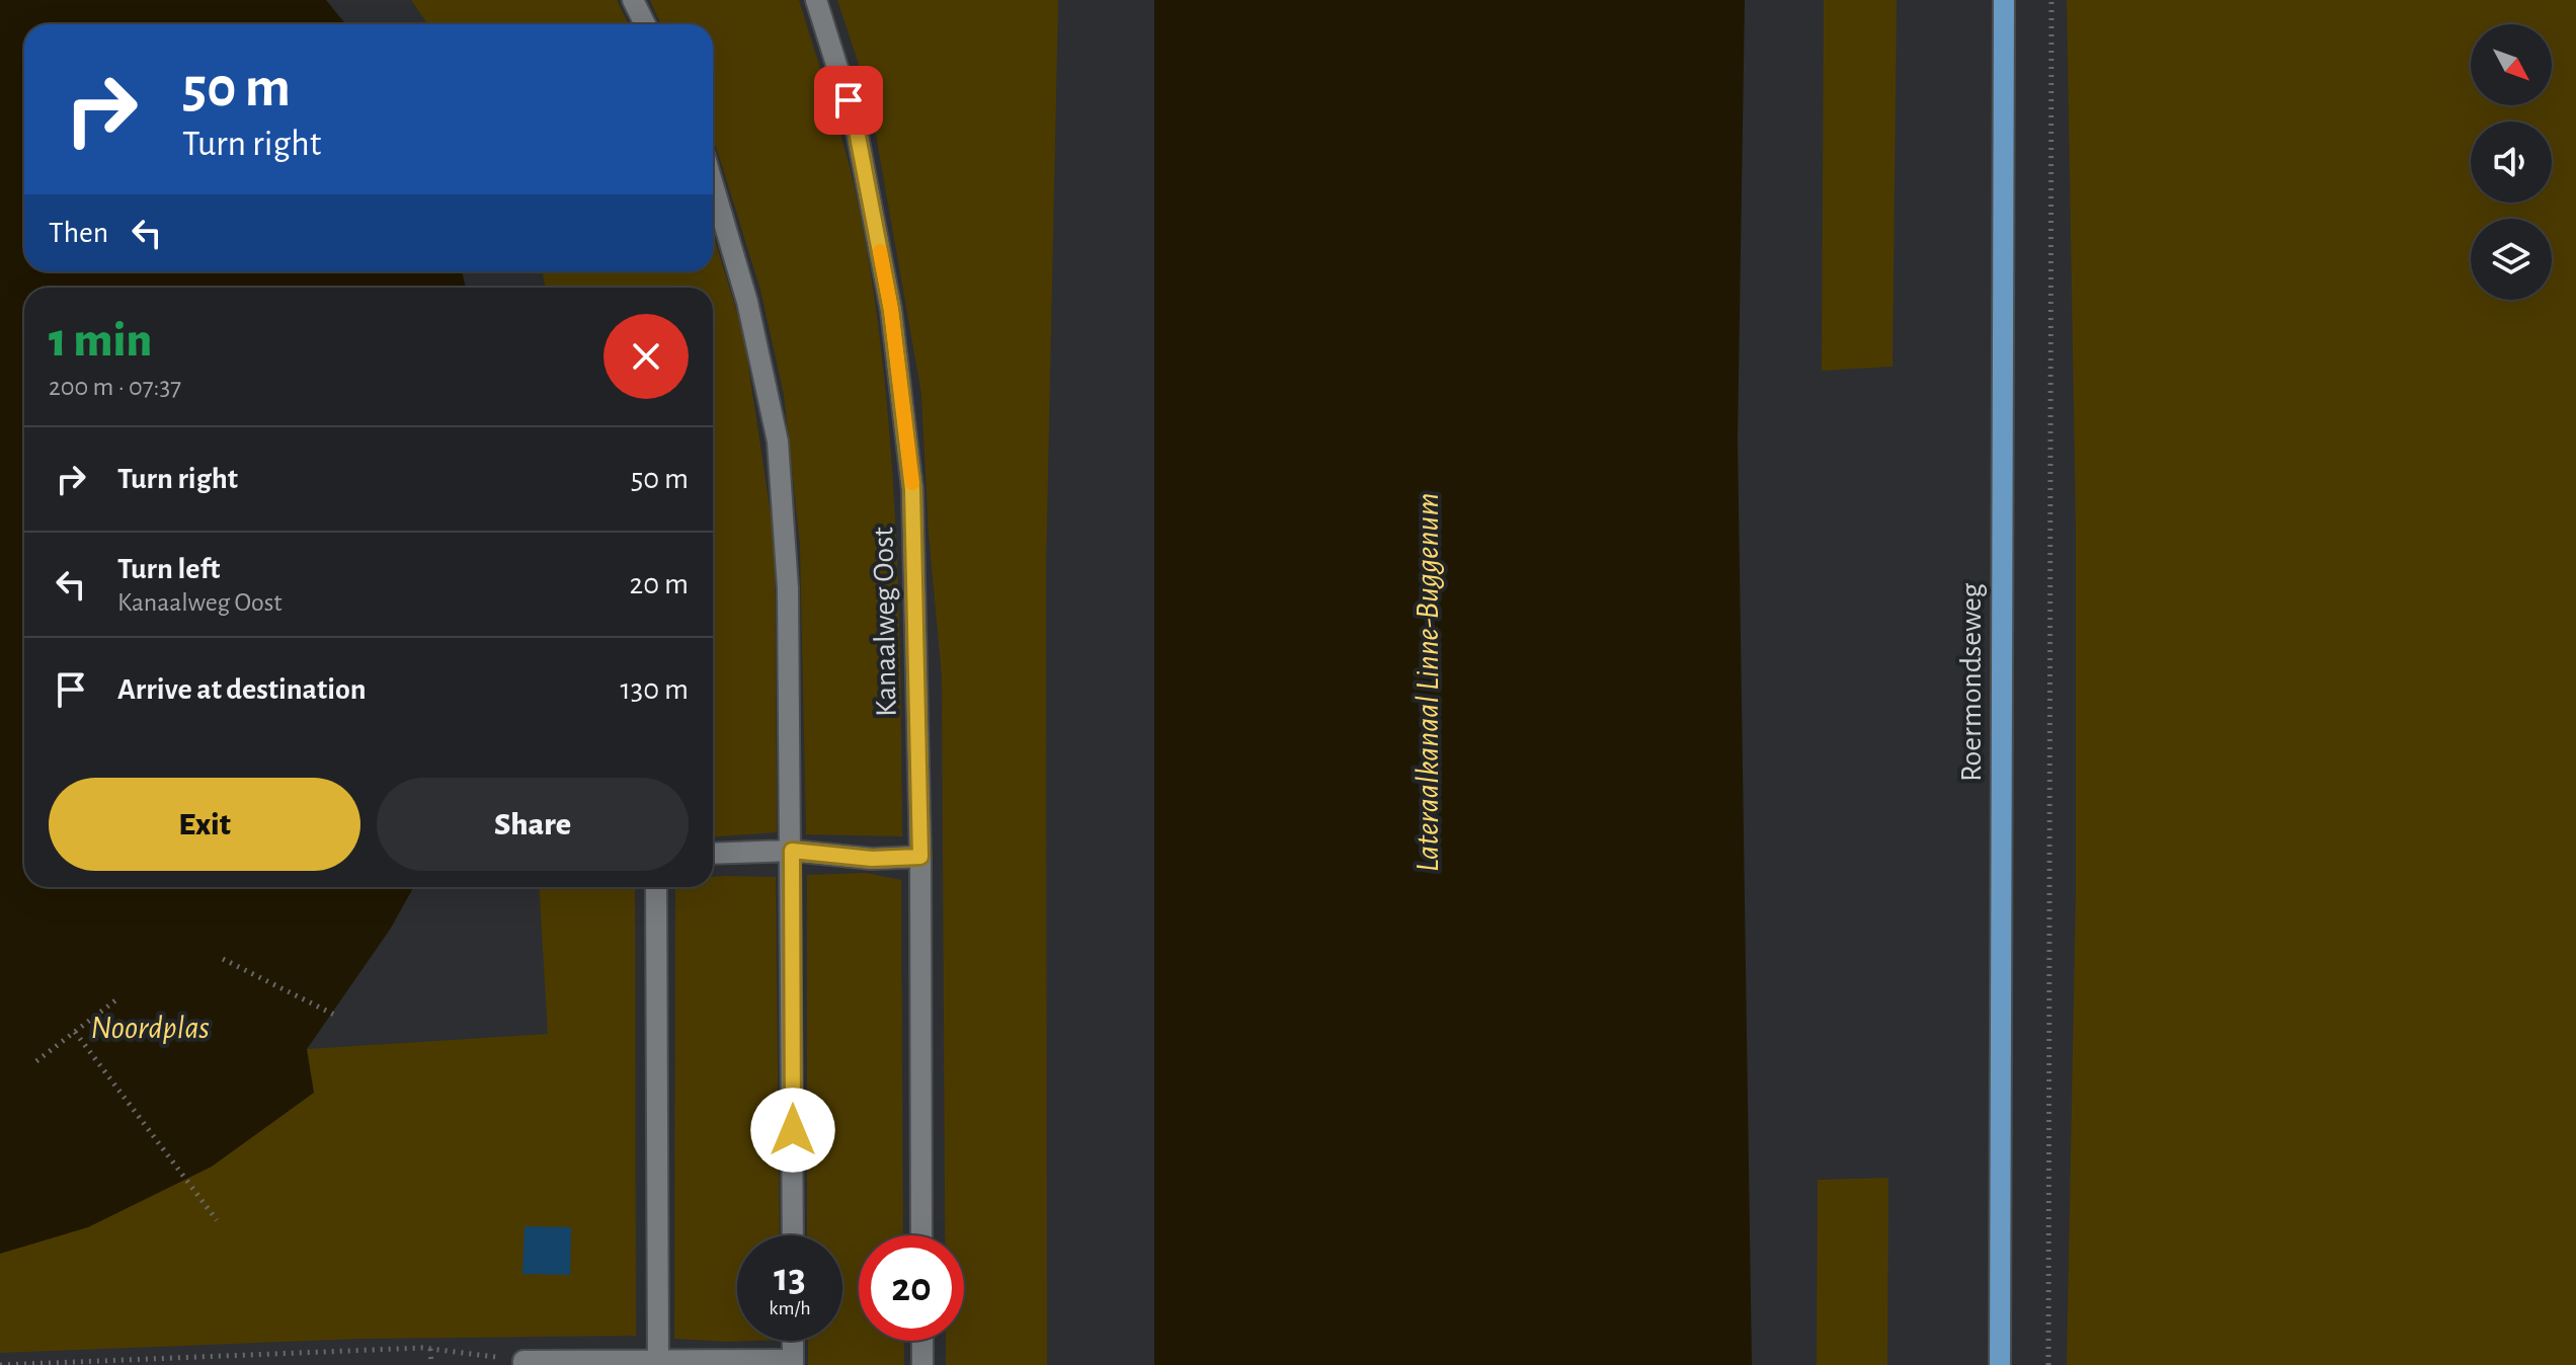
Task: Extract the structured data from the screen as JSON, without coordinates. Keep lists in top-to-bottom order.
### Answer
{
  "streets": {
    "main road": ["Roermondseweg"],
    "street": ["Kanaalweg Oost"]
  },
  "water": ["Lateraalkanaal Linne-Buggenum", "Noordplas"],
  "north": "bottom right",
  "page": {
    "turn": ["50 m", "Turn right"],
    "then": "Then",
    "heading": ["1 min", "200 m · 07:37"],
    "list": [
      {
        "name": "Turn right",
        "value": "50 m"
      },
      {
        "name": "Turn left",
        "note": "Kanaalweg Oost",
        "value": "20 m"
      },
      {
        "name": "Arrive at destination",
        "value": "130 m"
      }
    ],
    "buttons": ["Exit", "Share"],
    "speed": "13 km/h",
    "limit": "20"
  }
}
